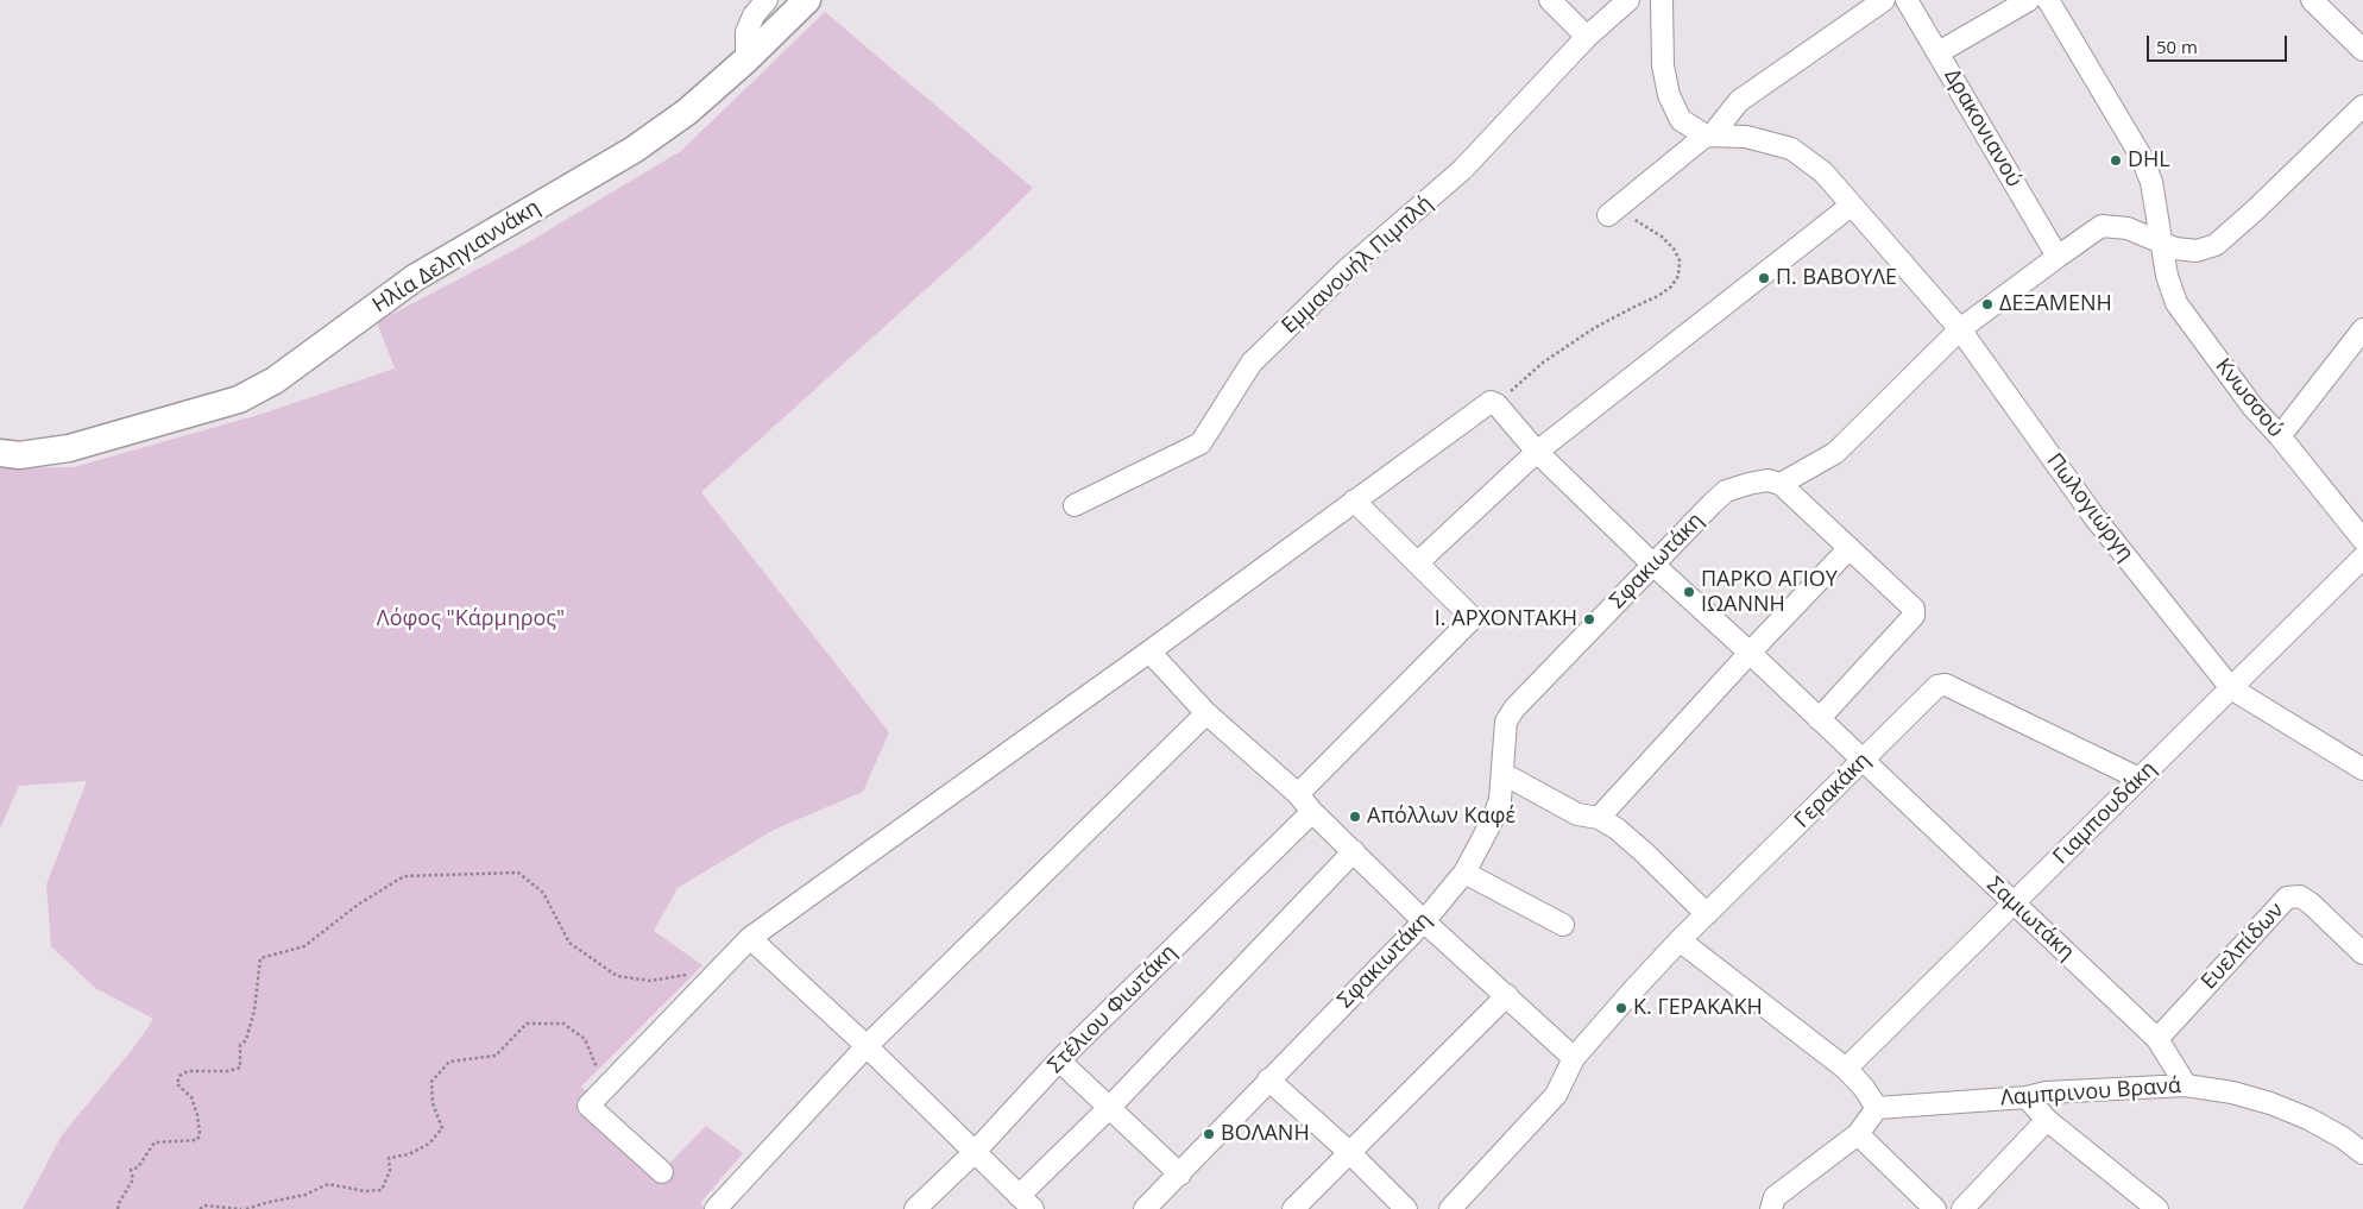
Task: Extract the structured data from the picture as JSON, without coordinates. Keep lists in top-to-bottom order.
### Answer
{
  "streets": {
    "street": [
      "Δρακονιανού",
      "Ηλία Δεληγιαννάκη",
      "Εµµανουήλ Πιµπλή",
      "Κνωσσού",
      "Πωλογιώργη",
      "Σφακιωτάκη",
      "Γερακάκη",
      "Γιαμπουδάκη",
      "Σαμιωτάκη",
      "Ευελπίδων",
      "Στέλιου Φιωτάκη",
      "Λαμπρινου Βρανά"
    ]
  },
  "crossings": [
    ["Δρακονιανού", "Σφακιωτάκη"],
    ["Κνωσσού", "Σφακιωτάκη"],
    ["Πωλογιώργη", "Σφακιωτάκη"],
    ["Πωλογιώργη", "Γιαμπουδάκη"],
    ["Σφακιωτάκη", "Σαμιωτάκη"],
    ["Γερακάκη", "Γιαμπουδάκη"],
    ["Γερακάκη", "Σαμιωτάκη"],
    ["Γιαμπουδάκη", "Σαμιωτάκη"],
    ["Σαμιωτάκη", "Ευελπίδων"],
    ["Σαμιωτάκη", "Λαμπρινου Βρανά"]
  ],
  "parks": ["Λόφος \"Κάρμηρος\""],
  "places": [
    "DHL",
    "Π. ΒΑΒΟΥΛΕ",
    "ΔΕΞΑΜΕΝΗ",
    "ΠΑΡΚΟ ΑΓΙΟΥ ΙΩΑΝΝΗ",
    "Ι. ΑΡΧΟΝΤΑΚΗ",
    "Απόλλων Καφέ",
    "Κ. ΓΕΡΑΚΑΚΗ",
    "ΒΟΛΑΝΗ"
  ],
  "scale_bar": "50 m"
}
